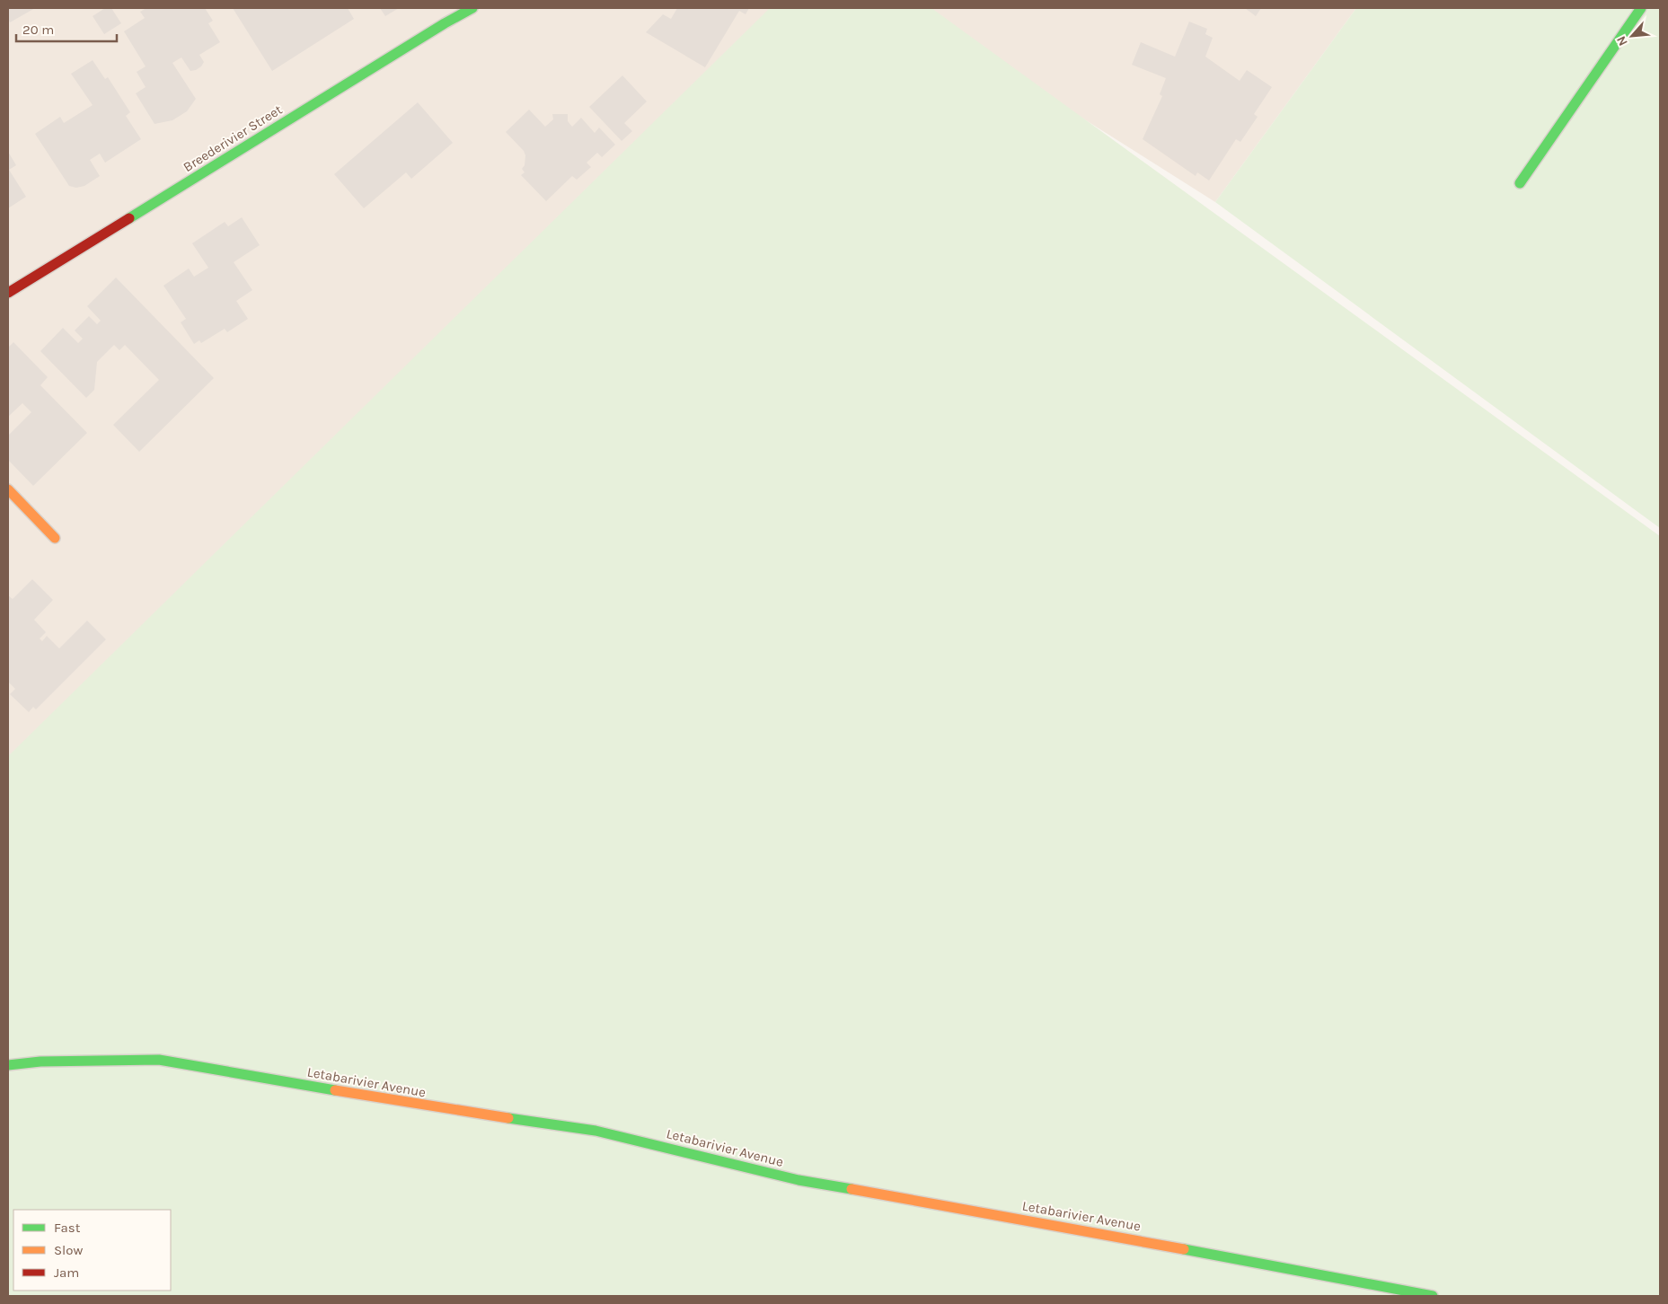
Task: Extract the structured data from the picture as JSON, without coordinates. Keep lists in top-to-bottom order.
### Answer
{
  "streets": {
    "street": ["Breederivier Street", "Letabarivier Avenue"]
  },
  "legend": ["Fast", "Slow", "Jam"],
  "scale_bar": "20 m",
  "north": "bottom left"
}
